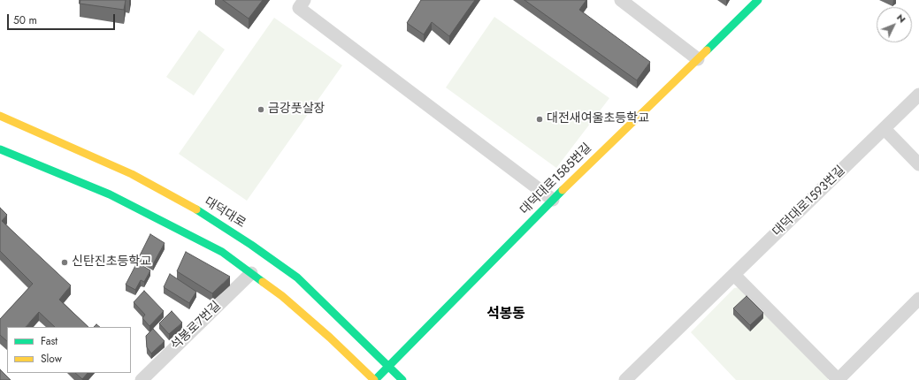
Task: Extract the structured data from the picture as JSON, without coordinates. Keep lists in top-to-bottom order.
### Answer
{
  "streets": {
    "main road": ["대덕대로1585번길", "대덕대로"],
    "street": ["대덕대로1593번길", "석봉로7번길"]
  },
  "crossings": [
    ["대덕대로1585번길", "대덕대로"]
  ],
  "districts": ["석봉동"],
  "places": ["금강풋살장", "대전새여울초등학교", "신탄진초등학교"],
  "legend": ["Fast", "Slow"],
  "scale_bar": "50 m",
  "north": "top right"
}
